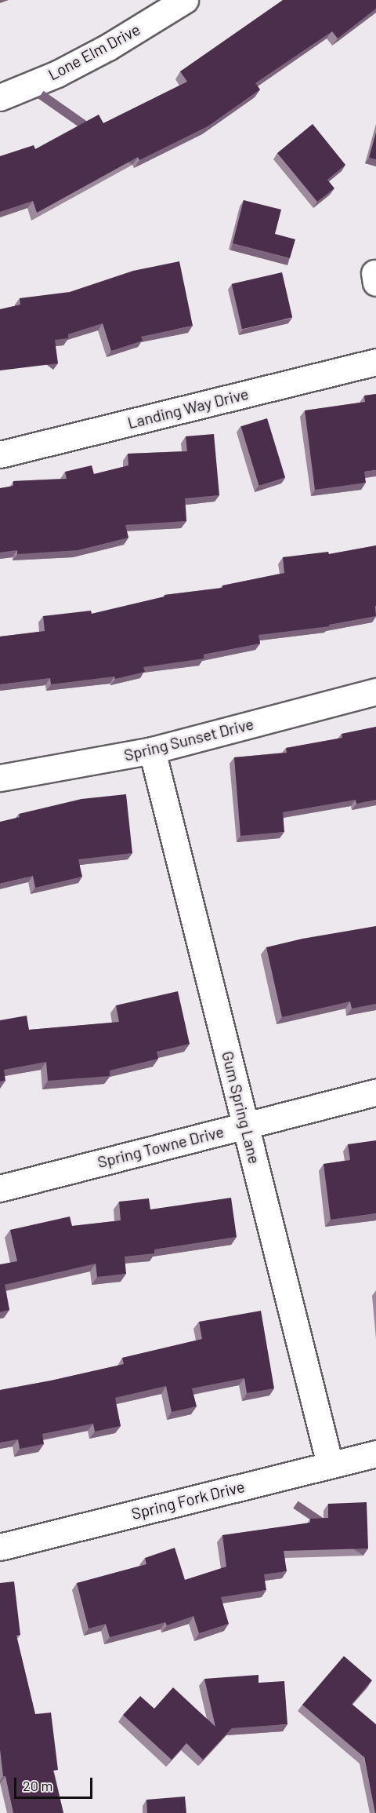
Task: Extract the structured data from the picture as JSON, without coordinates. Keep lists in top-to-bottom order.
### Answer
{
  "streets": {
    "street": [
      "Lone Elm Drive",
      "Landing Way Drive",
      "Spring Sunset Drive",
      "Gum Spring Lane",
      "Spring Towne Drive",
      "Spring Fork Drive"
    ]
  },
  "crossings": [
    ["Spring Sunset Drive", "Gum Spring Lane"],
    ["Gum Spring Lane", "Spring Towne Drive"],
    ["Gum Spring Lane", "Spring Fork Drive"]
  ],
  "scale_bar": "20 m"
}
